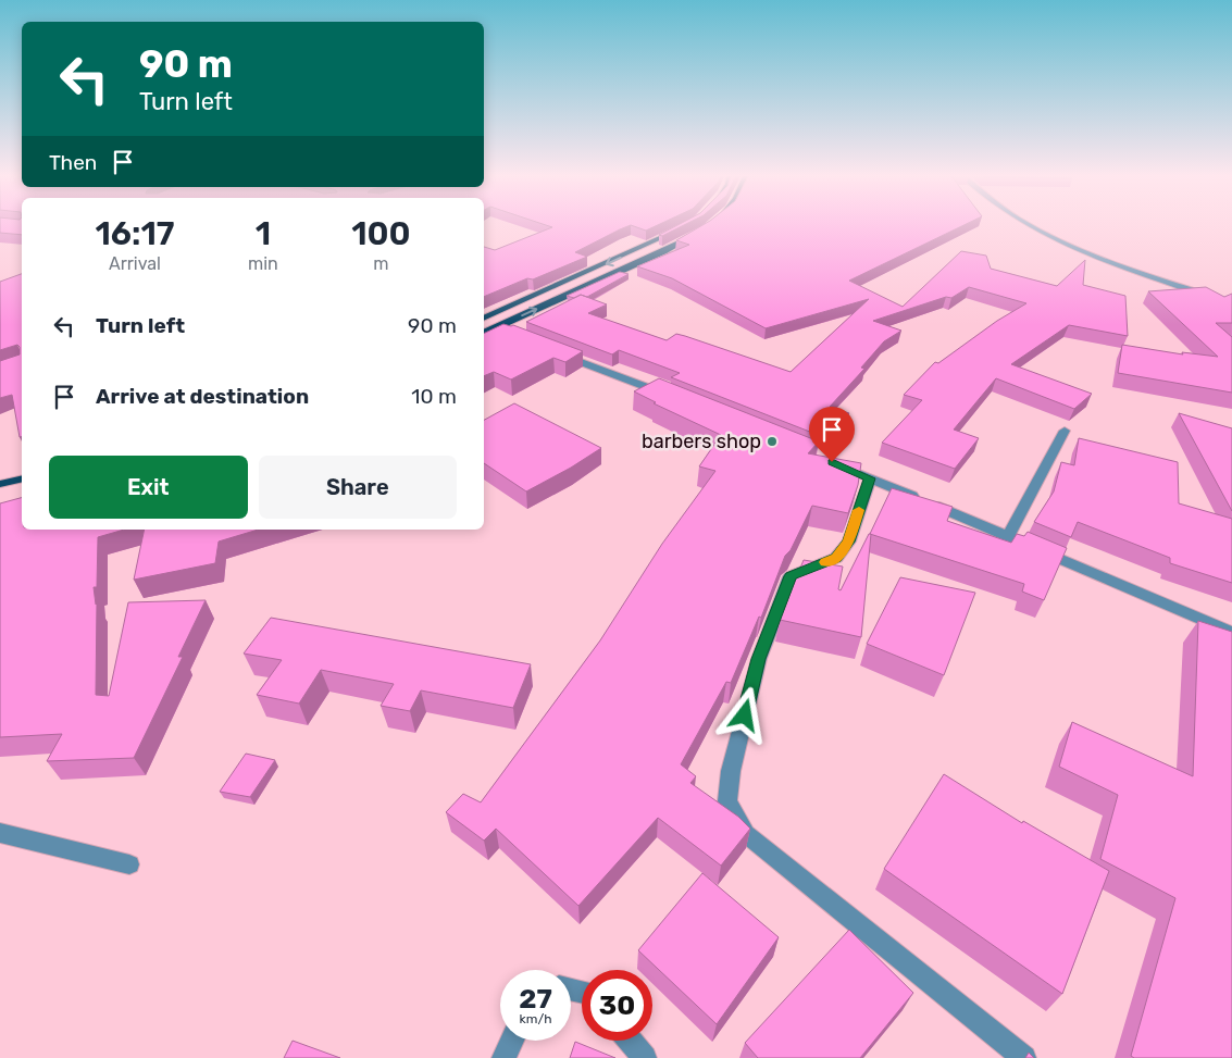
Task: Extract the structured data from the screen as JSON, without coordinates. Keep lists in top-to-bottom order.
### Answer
{
  "places": ["barbers shop"],
  "page": {
    "turn": ["90 m", "Turn left"],
    "then": "Then",
    "eta": [
      "16:17",
      "Arrival",
      "1",
      "min",
      "100",
      "m"
    ],
    "list": [
      {
        "name": "Turn left",
        "value": "90 m"
      },
      {
        "name": "Arrive at destination",
        "value": "10 m"
      }
    ],
    "buttons": ["Exit", "Share"],
    "speed": "27 km/h",
    "limit": "30"
  }
}
